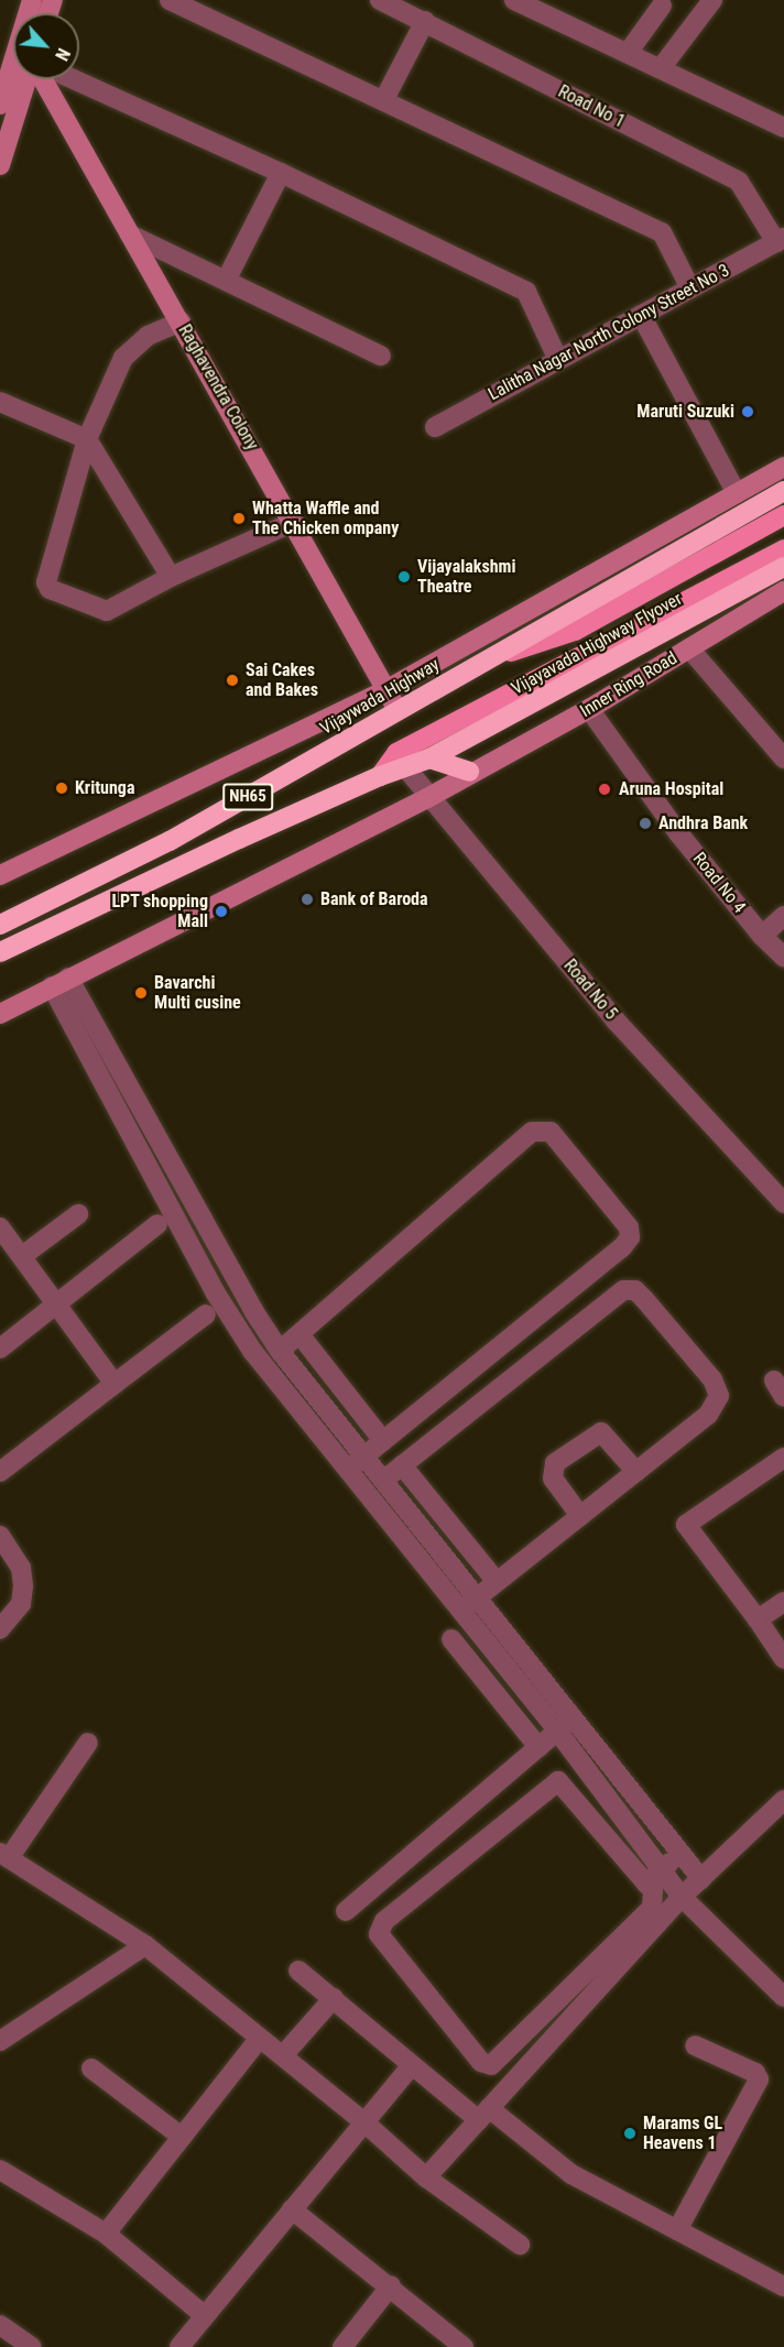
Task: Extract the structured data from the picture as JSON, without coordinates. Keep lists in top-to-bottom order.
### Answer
{
  "streets": {
    "highway": ["Vijayavada Highway Flyover", "Vijaywada Highway", "NH65"],
    "street": [
      "Road No 1",
      "Lalitha Nagar North Colony Street No 3",
      "Raghavendra Colony",
      "Inner Ring Road",
      "Road No 4",
      "Road No 5"
    ]
  },
  "crossings": [
    ["Road No 1", "Lalitha Nagar North Colony Street No 3"],
    ["Raghavendra Colony", "Vijaywada Highway"],
    ["Vijayavada Highway Flyover", "NH65"],
    ["Inner Ring Road", "Road No 4"],
    ["Inner Ring Road", "Road No 5"],
    ["Vijaywada Highway", "NH65"],
    ["NH65", "Road No 5"]
  ],
  "places": [
    "Maruti Suzuki",
    "Whatta Waffle and The Chicken ompany",
    "Vijayalakshmi Theatre",
    "Sai Cakes and Bakes",
    "Kritunga",
    "Aruna Hospital",
    "Andhra Bank",
    "Bank of Baroda",
    "LPT shopping Mall",
    "Bavarchi Multi cusine",
    "Marams GL Heavens 1"
  ],
  "north": "bottom right"
}
